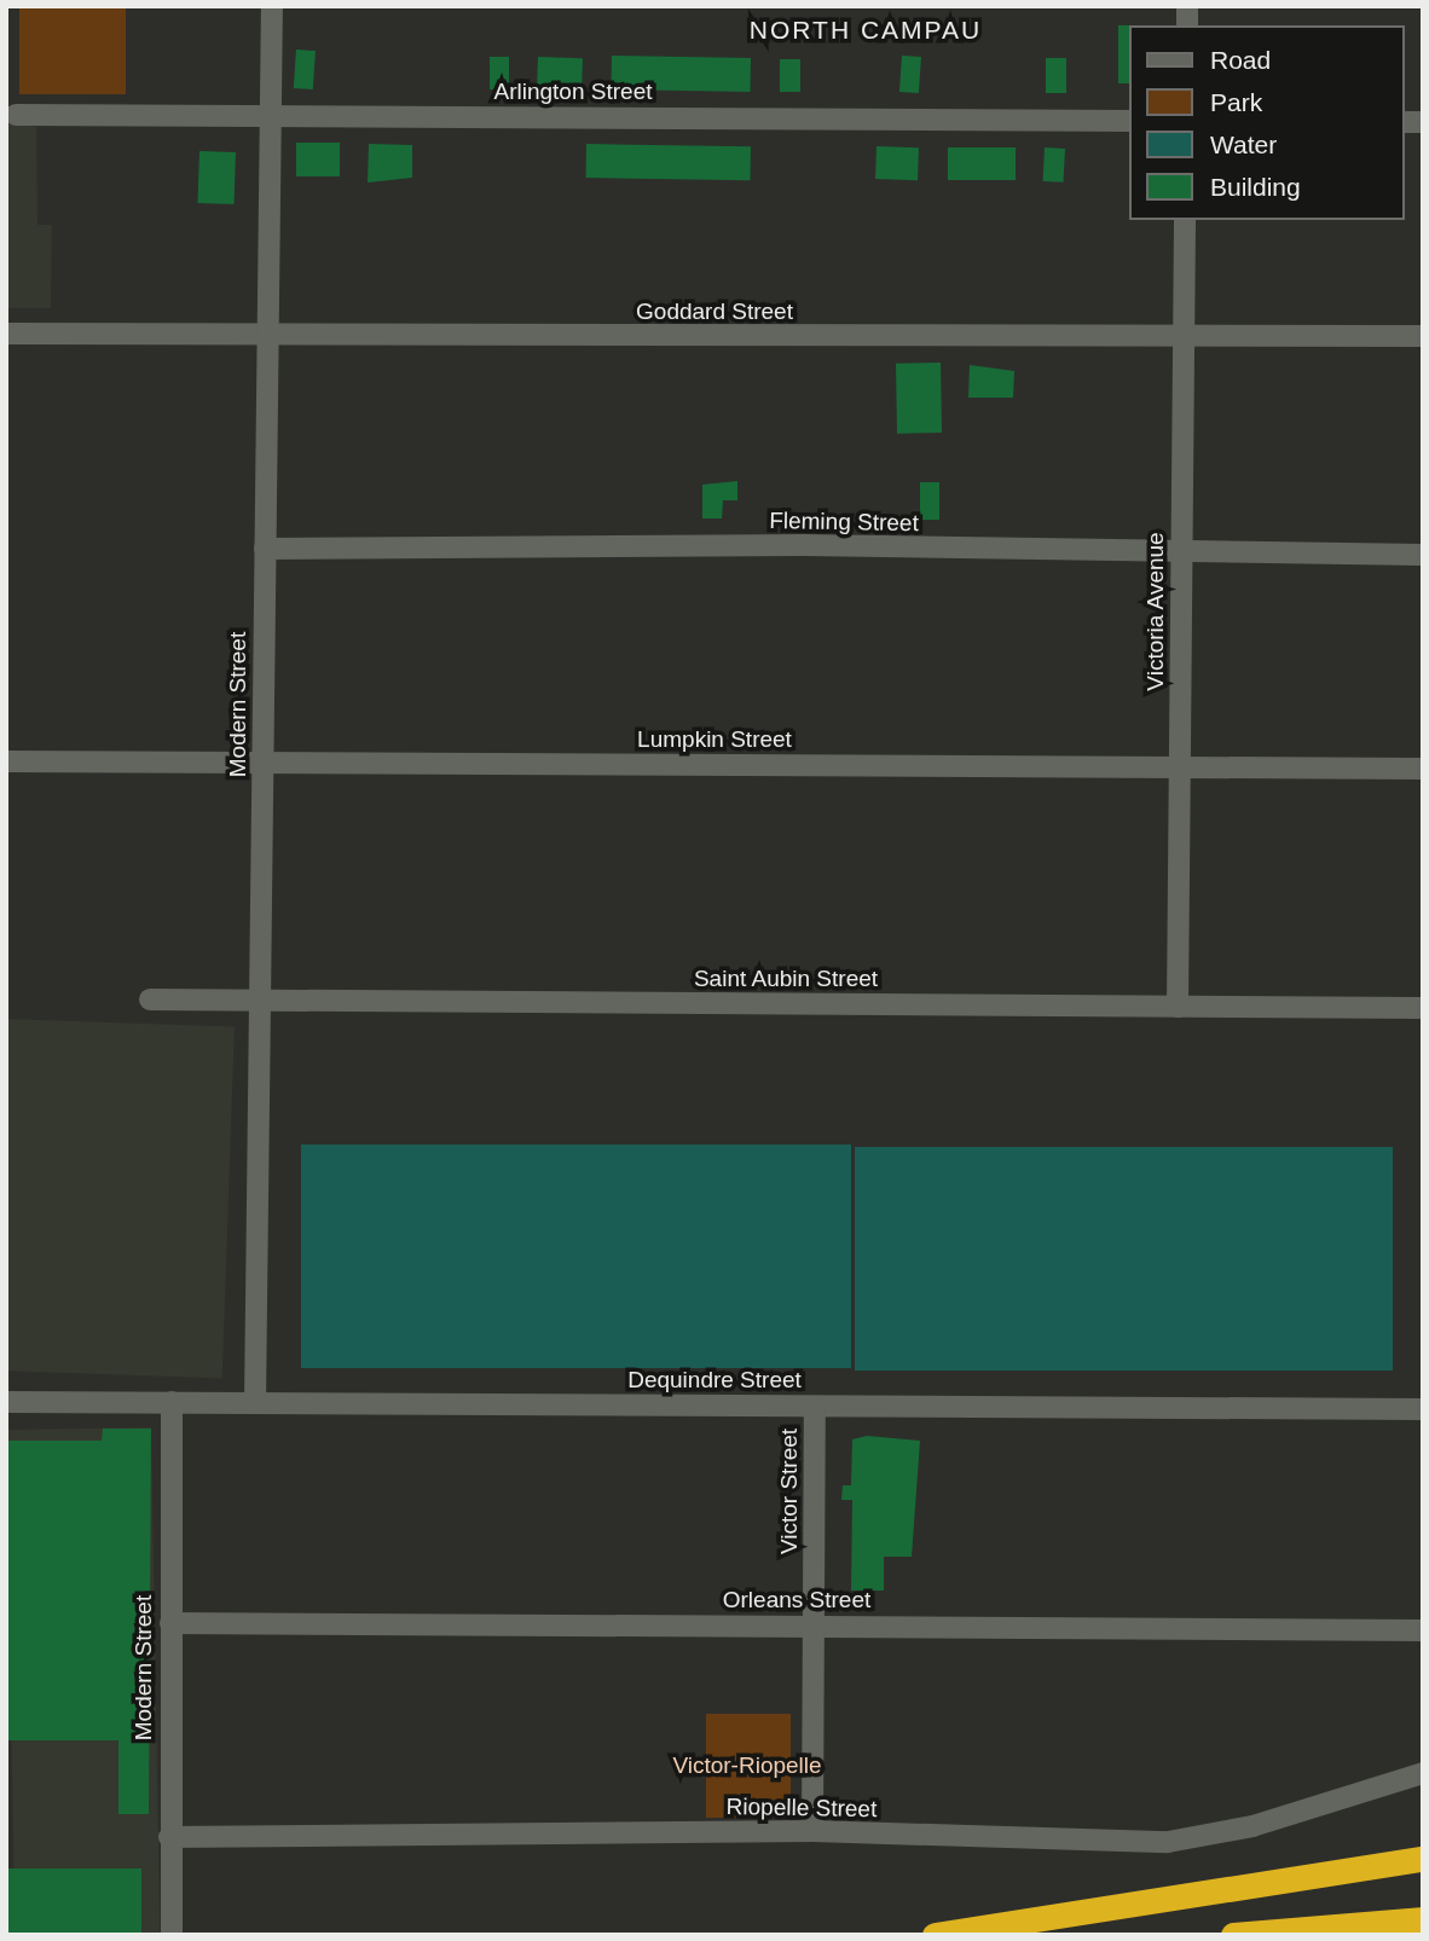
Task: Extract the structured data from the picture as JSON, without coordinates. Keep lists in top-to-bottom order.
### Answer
{
  "streets": {
    "street": [
      "Arlington Street",
      "Goddard Street",
      "Fleming Street",
      "Victoria Avenue",
      "Modern Street",
      "Lumpkin Street",
      "Saint Aubin Street",
      "Dequindre Street",
      "Victor Street",
      "Orleans Street",
      "Riopelle Street"
    ]
  },
  "crossings": [
    ["Arlington Street", "Modern Street"],
    ["Goddard Street", "Victoria Avenue"],
    ["Goddard Street", "Modern Street"],
    ["Fleming Street", "Victoria Avenue"],
    ["Fleming Street", "Modern Street"],
    ["Victoria Avenue", "Lumpkin Street"],
    ["Victoria Avenue", "Saint Aubin Street"],
    ["Modern Street", "Lumpkin Street"],
    ["Modern Street", "Saint Aubin Street"],
    ["Modern Street", "Dequindre Street"],
    ["Modern Street", "Orleans Street"],
    ["Modern Street", "Riopelle Street"],
    ["Dequindre Street", "Victor Street"],
    ["Victor Street", "Orleans Street"],
    ["Victor Street", "Riopelle Street"]
  ],
  "districts": ["NORTH CAMPAU"],
  "parks": ["Victor-Riopelle"],
  "legend": [
    "Road",
    "Park",
    "Water",
    "Building"
  ]
}
